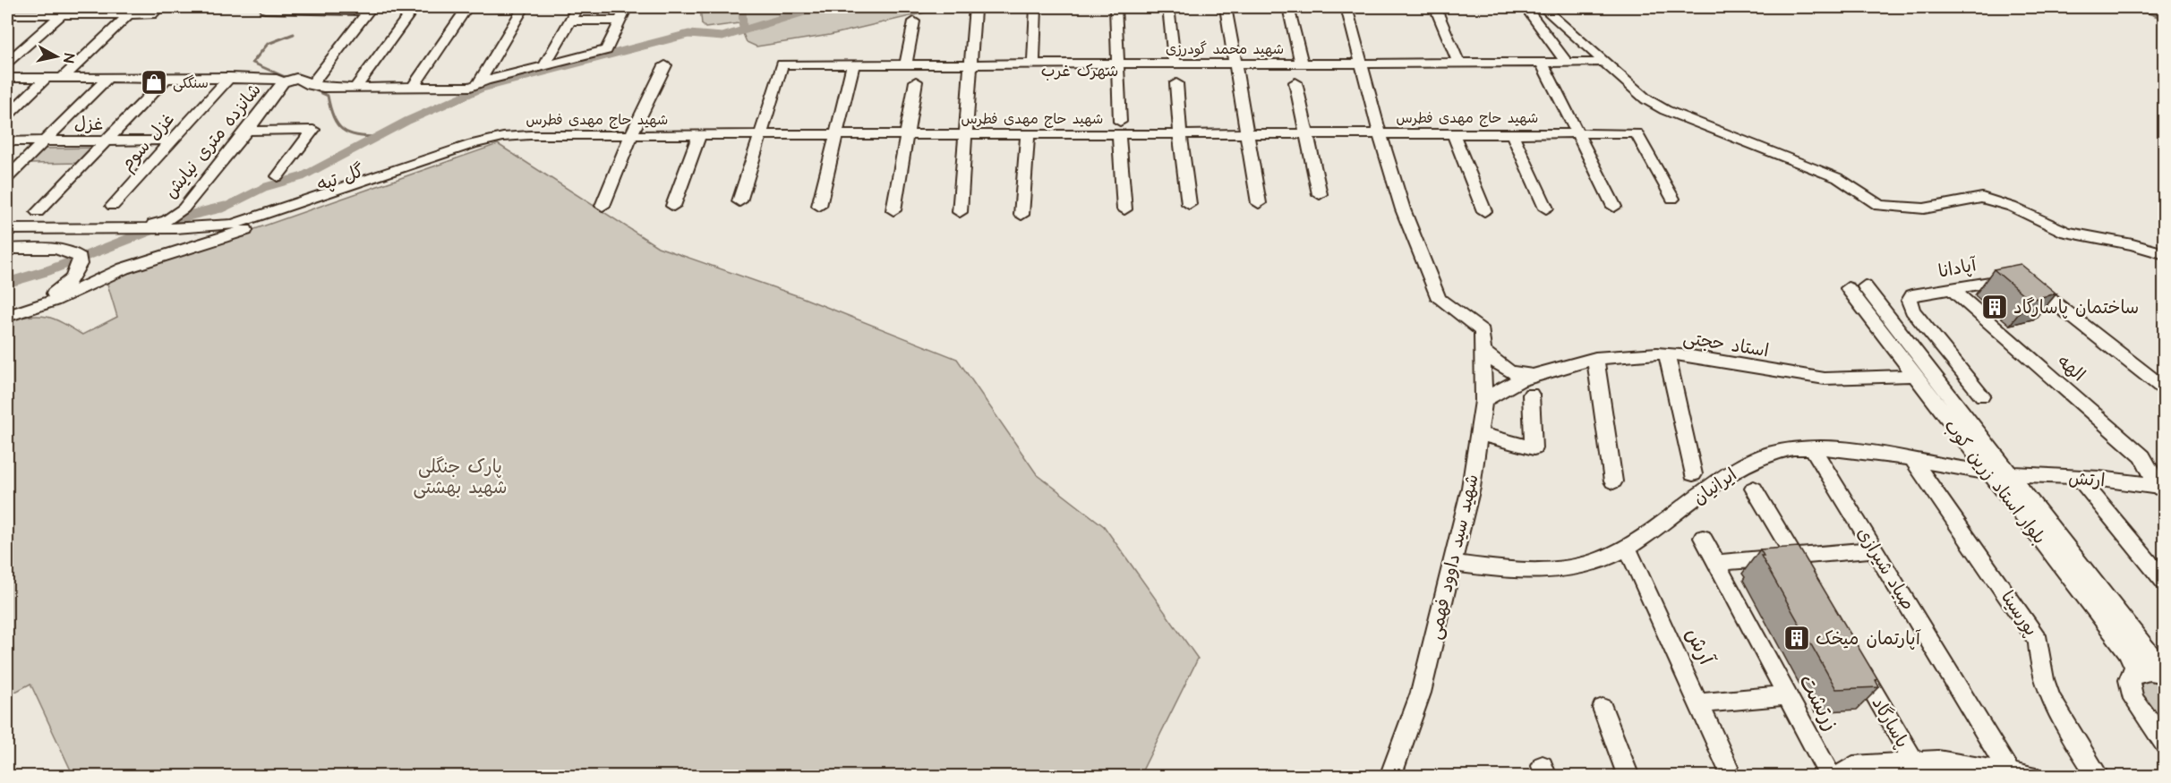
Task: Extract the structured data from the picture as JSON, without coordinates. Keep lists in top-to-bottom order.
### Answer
{
  "streets": {
    "street": [
      "شهید محمد گودرزی",
      "شهید حاج مهدی فطرس",
      "غزل",
      "شانزده متری نیایش",
      "غزل سوم",
      "گل تپه",
      "آپادانا",
      "استاد حجتی",
      "الهه",
      "ارتش",
      "بلوار استاد زرین کوب",
      "ایرانیان",
      "شهید سید داوود فهمی",
      "صیاد شیرازی",
      "پورسینا",
      "آرش",
      "زرتشت",
      "پاسارگاد"
    ]
  },
  "crossings": [
    ["شهید محمد گودرزی", "شهید حاج مهدی فطرس"],
    ["شهید حاج مهدی فطرس", "گل تپه"],
    ["شهید حاج مهدی فطرس", "شهید سید داوود فهمی"],
    ["غزل", "غزل سوم"],
    ["شانزده متری نیایش", "گل تپه"],
    ["آپادانا", "الهه"],
    ["استاد حجتی", "بلوار استاد زرین کوب"],
    ["استاد حجتی", "شهید سید داوود فهمی"],
    ["الهه", "ارتش"],
    ["ارتش", "بلوار استاد زرین کوب"],
    ["ارتش", "ایرانیان"],
    ["بلوار استاد زرین کوب", "ایرانیان"],
    ["ایرانیان", "شهید سید داوود فهمی"],
    ["ایرانیان", "صیاد شیرازی"],
    ["ایرانیان", "پورسینا"],
    ["ایرانیان", "آرش"]
  ],
  "districts": ["شهرک غرب"],
  "parks": ["پارک جنگلی شهید بهشتی"],
  "places": {
    "shop": ["سنگکی"],
    "building": ["ساختمان پاسارگاد", "آپارتمان میخک"]
  },
  "north": "right"
}
